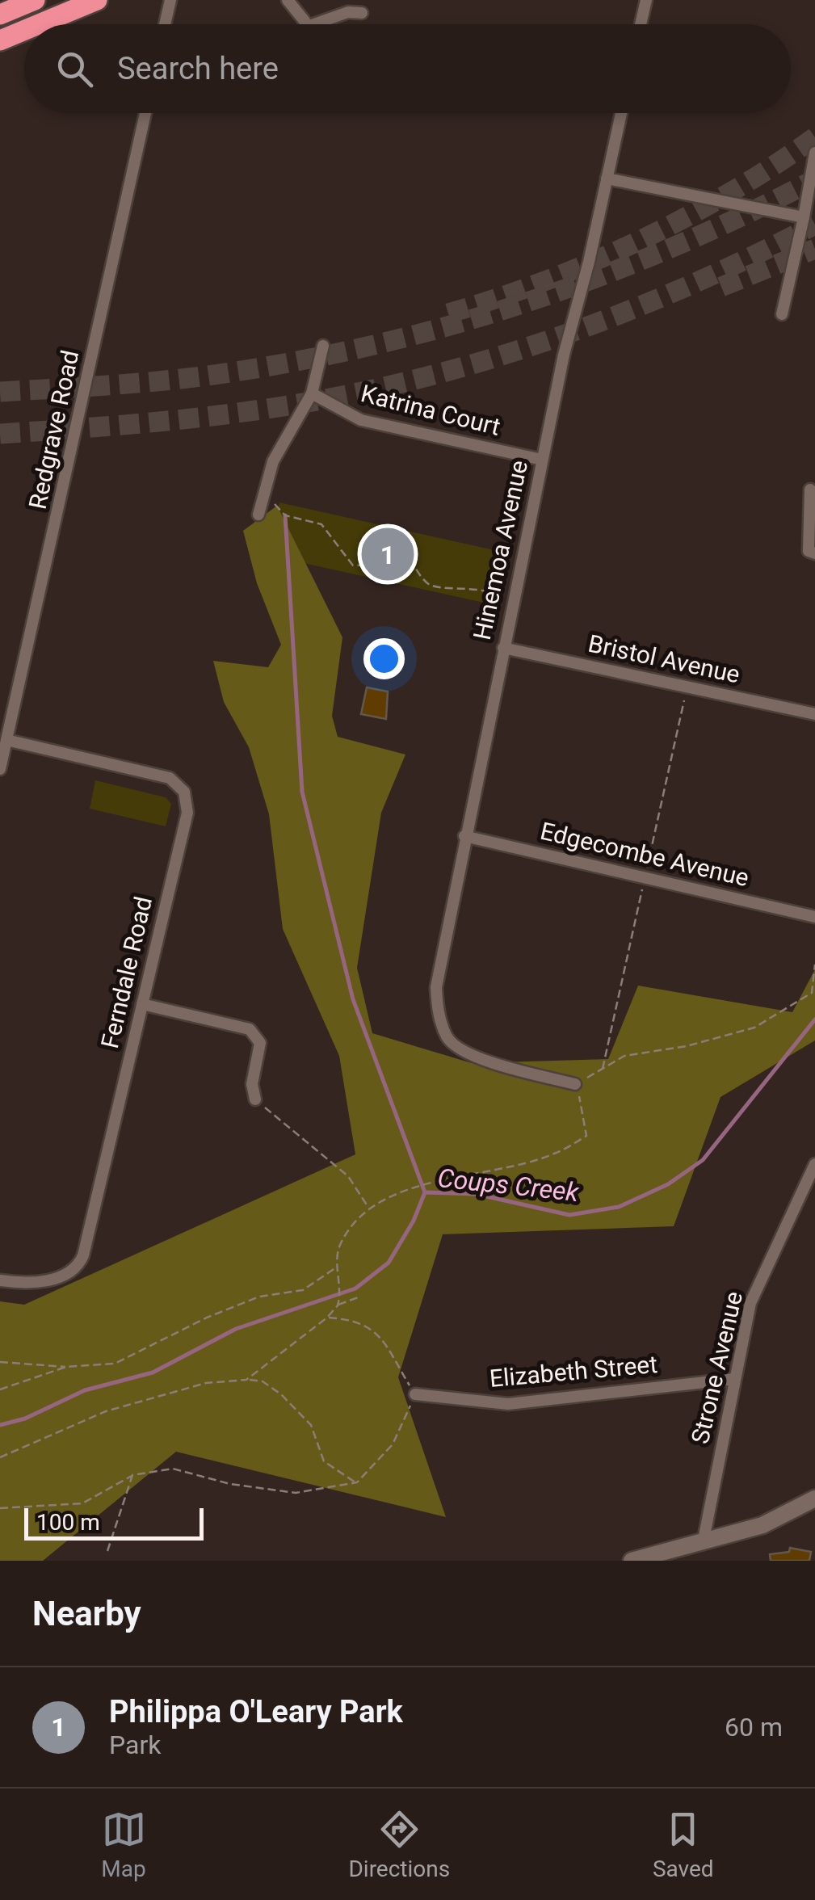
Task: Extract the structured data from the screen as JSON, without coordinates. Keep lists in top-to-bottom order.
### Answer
{
  "streets": {
    "street": [
      "Katrina Court",
      "Redgrave Road",
      "Hinemoa Avenue",
      "Bristol Avenue",
      "Edgecombe Avenue",
      "Ferndale Road",
      "Strone Avenue",
      "Elizabeth Street"
    ]
  },
  "crossings": [
    ["Katrina Court", "Hinemoa Avenue"],
    ["Redgrave Road", "Ferndale Road"],
    ["Hinemoa Avenue", "Bristol Avenue"],
    ["Hinemoa Avenue", "Edgecombe Avenue"],
    ["Strone Avenue", "Elizabeth Street"]
  ],
  "water": ["Coups Creek"],
  "scale_bar": "100 m",
  "page": {
    "search": "Search here",
    "pins": "1",
    "scale": "100 m",
    "heading": "Nearby",
    "list": [
      {
        "mark": "1",
        "name": "Philippa O'Leary Park",
        "note": "Park",
        "value": "60 m"
      }
    ],
    "nav": ["Map", "Directions", "Saved"]
  }
}
